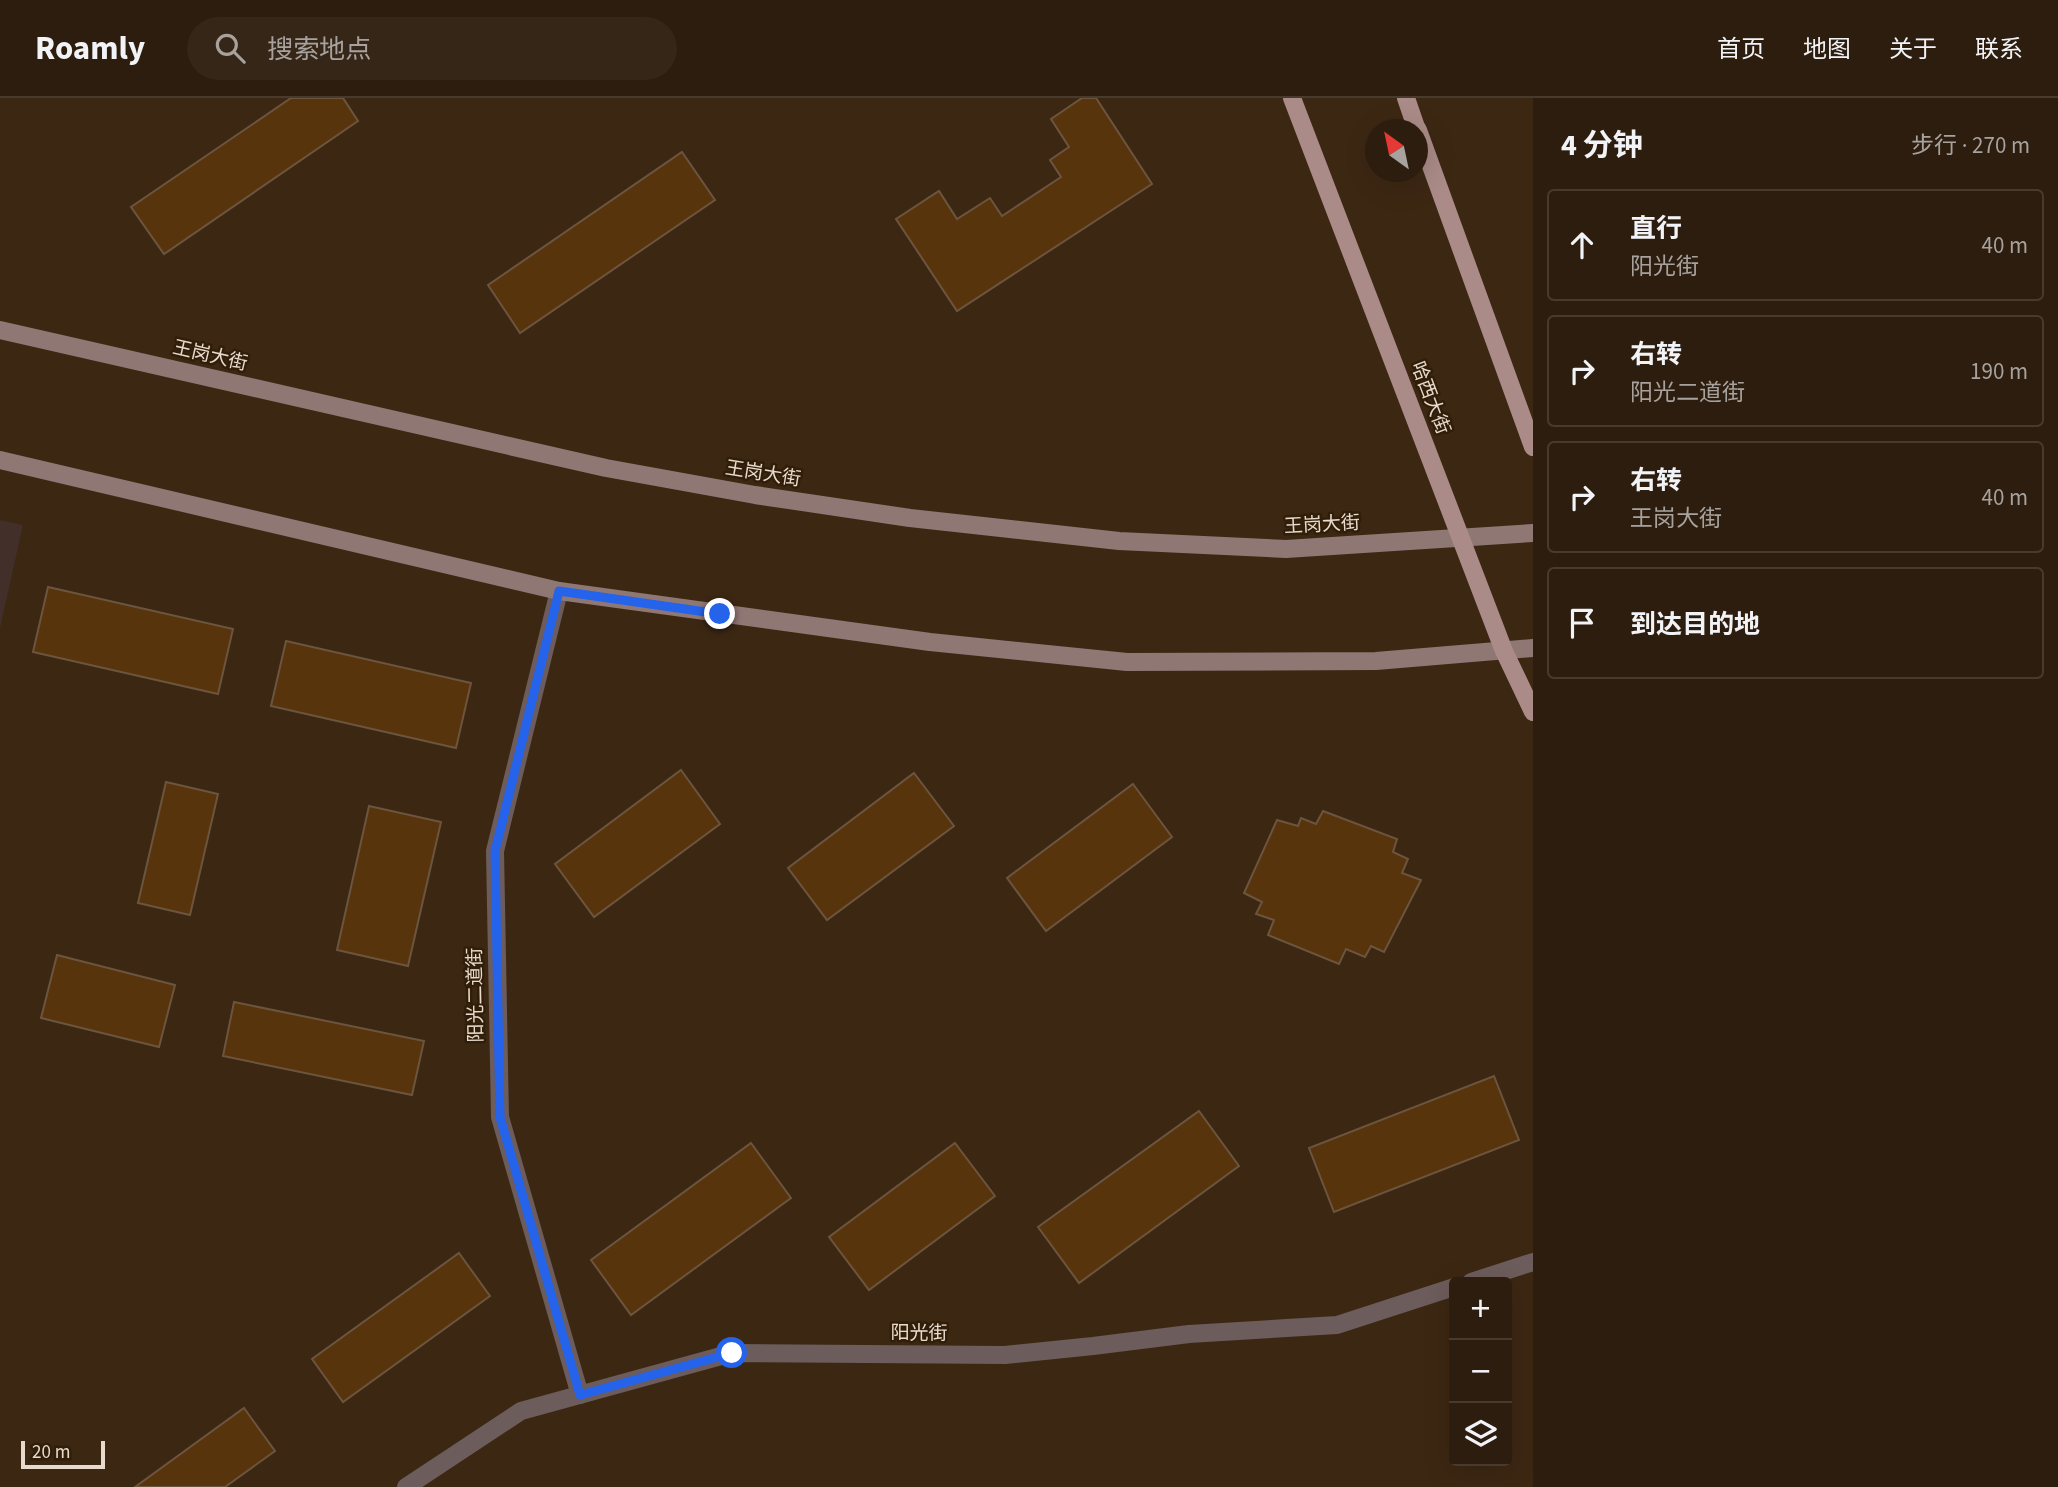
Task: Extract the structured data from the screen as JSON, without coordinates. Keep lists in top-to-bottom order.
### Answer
{
  "streets": {
    "main road": ["王岗大街", "哈西大街"],
    "street": ["阳光二道街", "阳光街"]
  },
  "crossings": [
    ["王岗大街", "哈西大街"],
    ["阳光二道街", "阳光街"]
  ],
  "scale_bar": "20 m",
  "north": "top left",
  "page": {
    "header": "Roamly",
    "search": "搜索地点",
    "nav": [
      "首页",
      "地图",
      "关于",
      "联系"
    ],
    "heading": ["4 分钟", "步行 · 270 m"],
    "list": [
      ["直行", "阳光街", "40 m"],
      ["右转", "阳光二道街", "190 m"],
      ["右转", "王岗大街", "40 m"],
      "到达目的地"
    ],
    "map_buttons": ["+", "−"],
    "scale": "20 m"
  }
}
